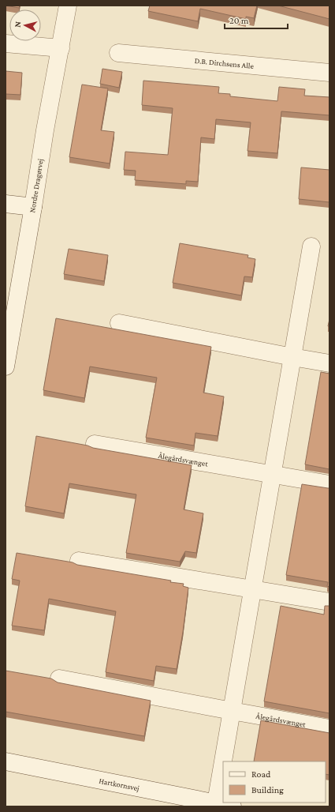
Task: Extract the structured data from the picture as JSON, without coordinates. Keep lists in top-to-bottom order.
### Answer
{
  "streets": {
    "street": [
      "D.B. Dirchsens Alle",
      "Nordre Dragørvej",
      "Ålegårdsvænget",
      "Hartkornsvej"
    ]
  },
  "legend": ["Road", "Building"],
  "scale_bar": "20 m",
  "north": "left"
}
